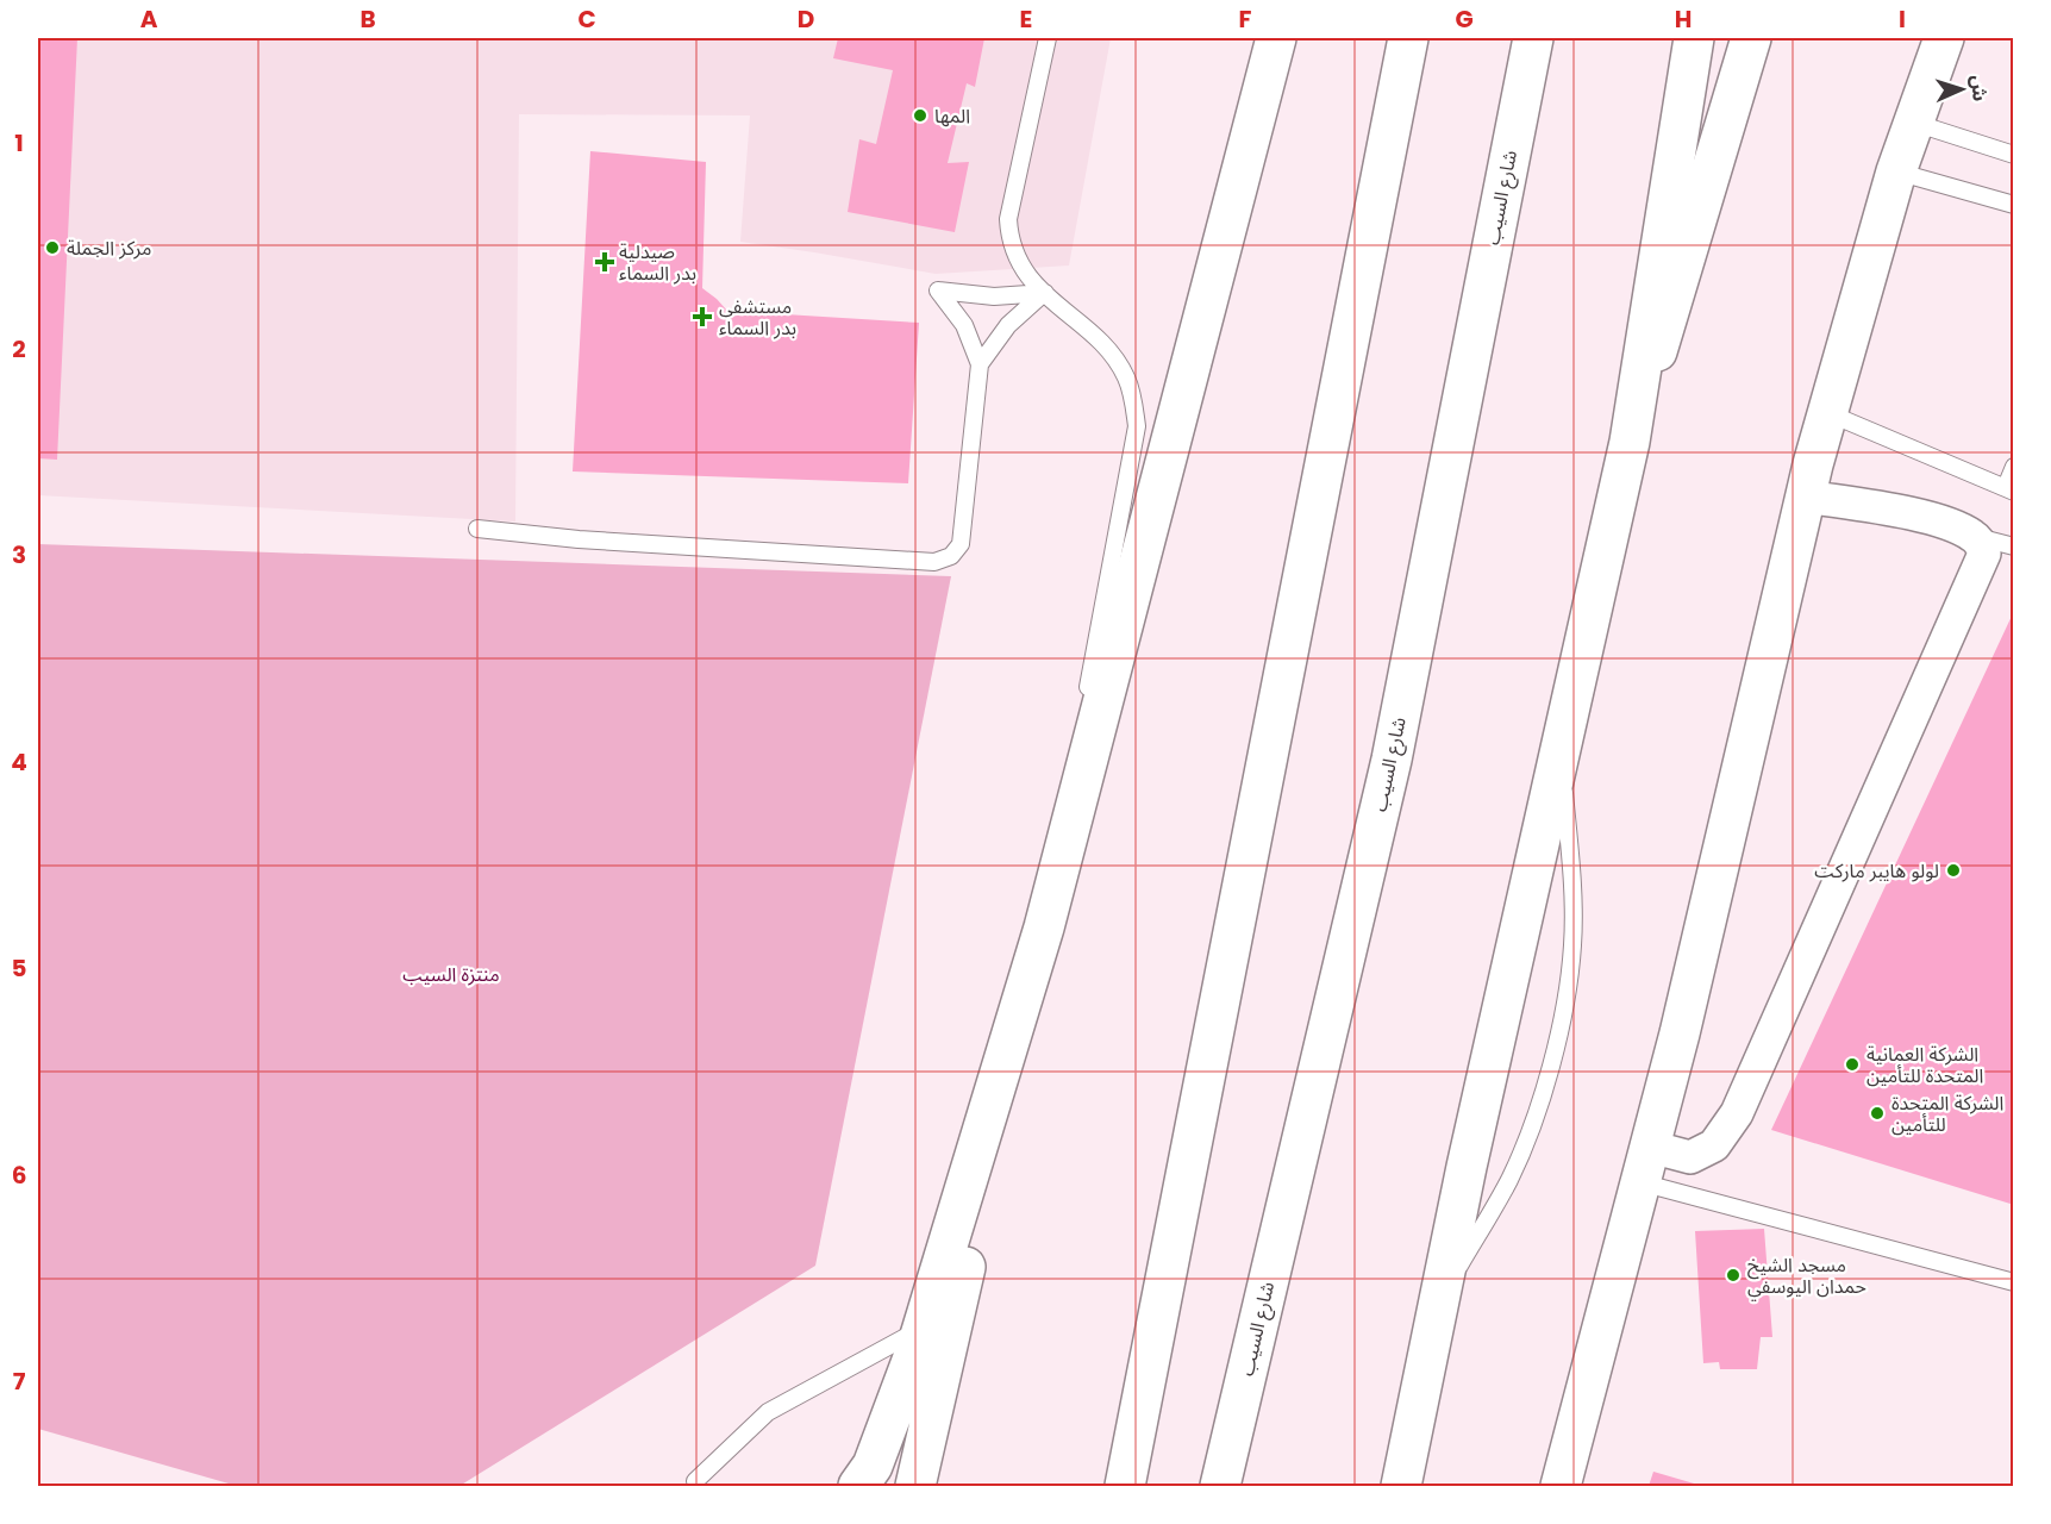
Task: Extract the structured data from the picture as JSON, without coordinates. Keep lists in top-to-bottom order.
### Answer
{
  "streets": {
    "main road": ["شارع السيب"]
  },
  "parks": ["منتزة السيب"],
  "places": {
    "other": [
      "المها",
      "مركز الجملة",
      "لولو هايبر ماركت",
      "الشركة العمانية المتحدة للتأمين",
      "الشركة المتحدة للتأمين",
      "مسجد الشيخ حمدان اليوسفي"
    ],
    "health": ["صيدلية بدر السماء", "مستشفى بدر السماء"]
  },
  "north": "right",
  "grid": {
    "columns": [
      "A",
      "B",
      "C",
      "D",
      "E",
      "F",
      "G",
      "H",
      "I"
    ],
    "rows": [
      "1",
      "2",
      "3",
      "4",
      "5",
      "6",
      "7"
    ]
  }
}
